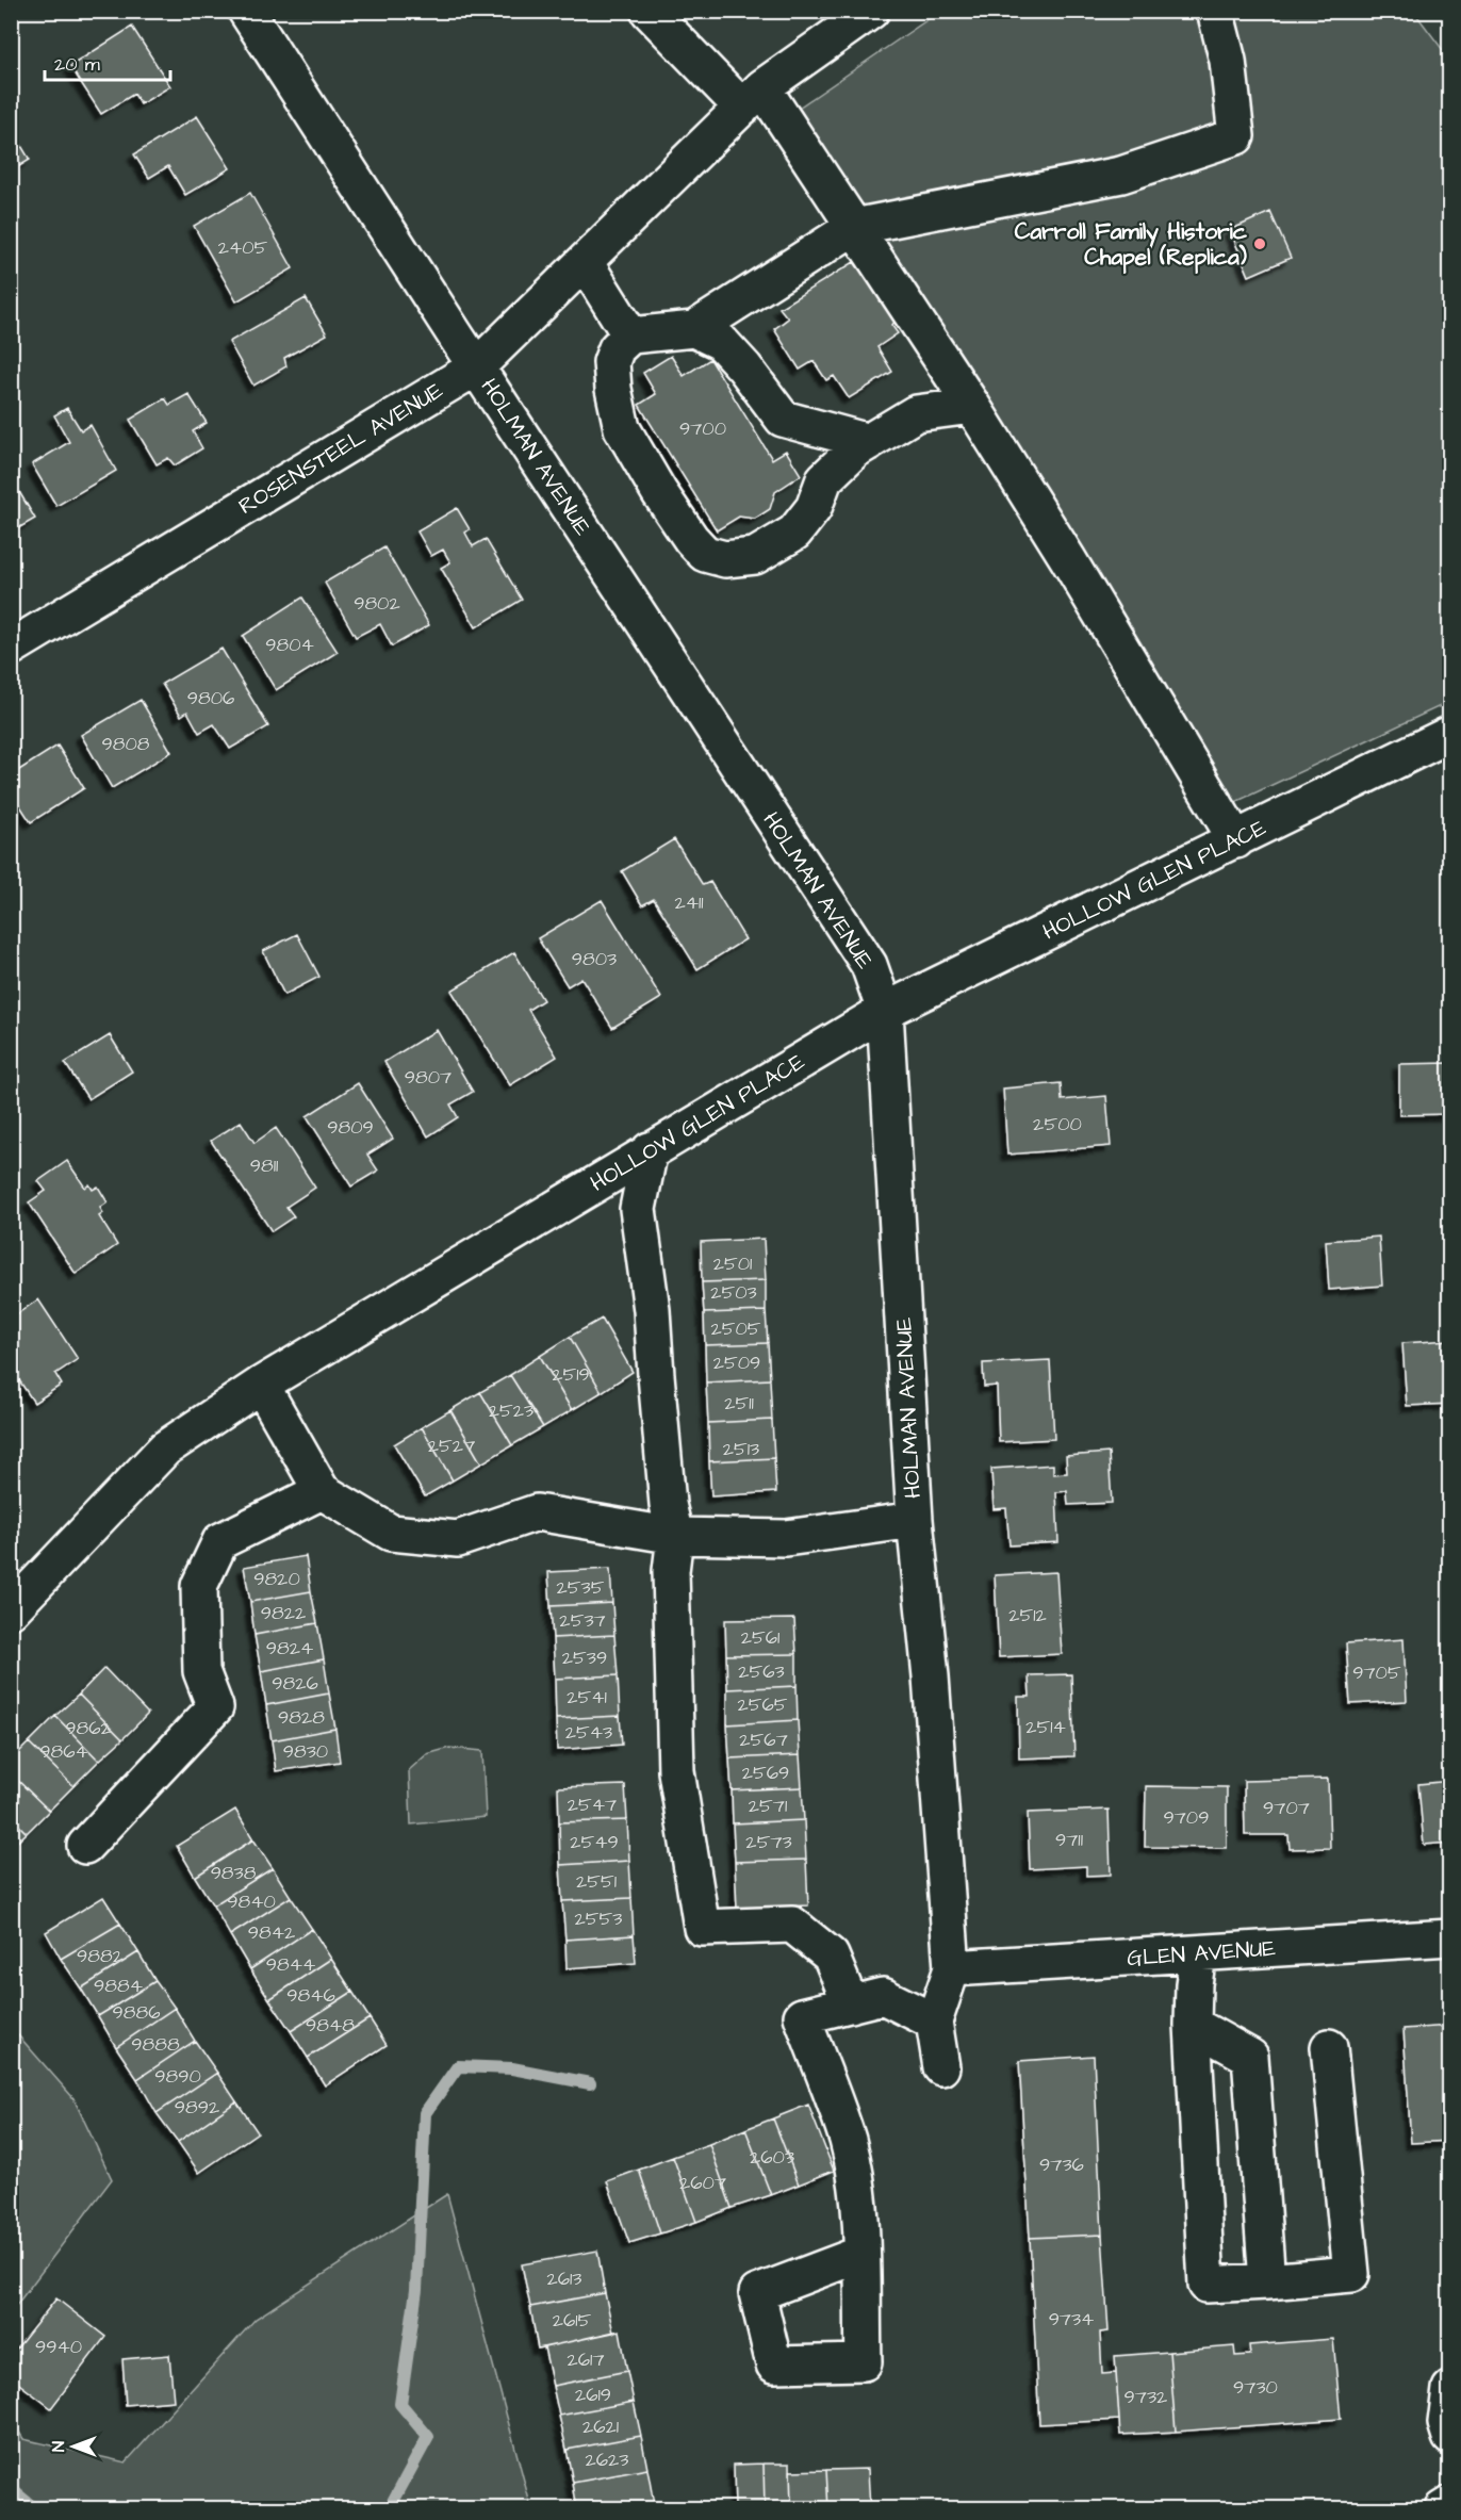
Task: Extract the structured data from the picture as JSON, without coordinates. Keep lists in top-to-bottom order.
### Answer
{
  "streets": {
    "street": [
      "ROSENSTEEL AVENUE",
      "HOLMAN AVENUE",
      "HOLLOW GLEN PLACE",
      "GLEN AVENUE"
    ]
  },
  "crossings": [
    ["ROSENSTEEL AVENUE", "HOLMAN AVENUE"],
    ["HOLMAN AVENUE", "HOLLOW GLEN PLACE"],
    ["HOLMAN AVENUE", "GLEN AVENUE"]
  ],
  "places": ["Carroll Family Historic Chapel (Replica)"],
  "house_numbers": [
    "2405",
    "9700",
    "9802",
    "9804",
    "9806",
    "9808",
    "2411",
    "9803",
    "9807",
    "2500",
    "9809",
    "9811",
    "2501",
    "2503",
    "2505",
    "2509",
    "2519",
    "2511",
    "2523",
    "2527",
    "2513",
    "9820",
    "2535",
    "9822",
    "2512",
    "2537",
    "2561",
    "9824",
    "2539",
    "2563",
    "9705",
    "9826",
    "2541",
    "2565",
    "9828",
    "2514",
    "9862",
    "2543",
    "2567",
    "9864",
    "9830",
    "2569",
    "2547",
    "2571",
    "9707",
    "9709",
    "9711",
    "2549",
    "2573",
    "9838",
    "2551",
    "9840",
    "2553",
    "9842",
    "9882",
    "9844",
    "9884",
    "9846",
    "9886",
    "9848",
    "9888",
    "9890",
    "9892",
    "2603",
    "9736",
    "2607",
    "2613",
    "9734",
    "2615",
    "9940",
    "2617",
    "9730",
    "2619",
    "9732",
    "2621",
    "2623"
  ],
  "scale_bar": "20 m",
  "north": "left"
}
